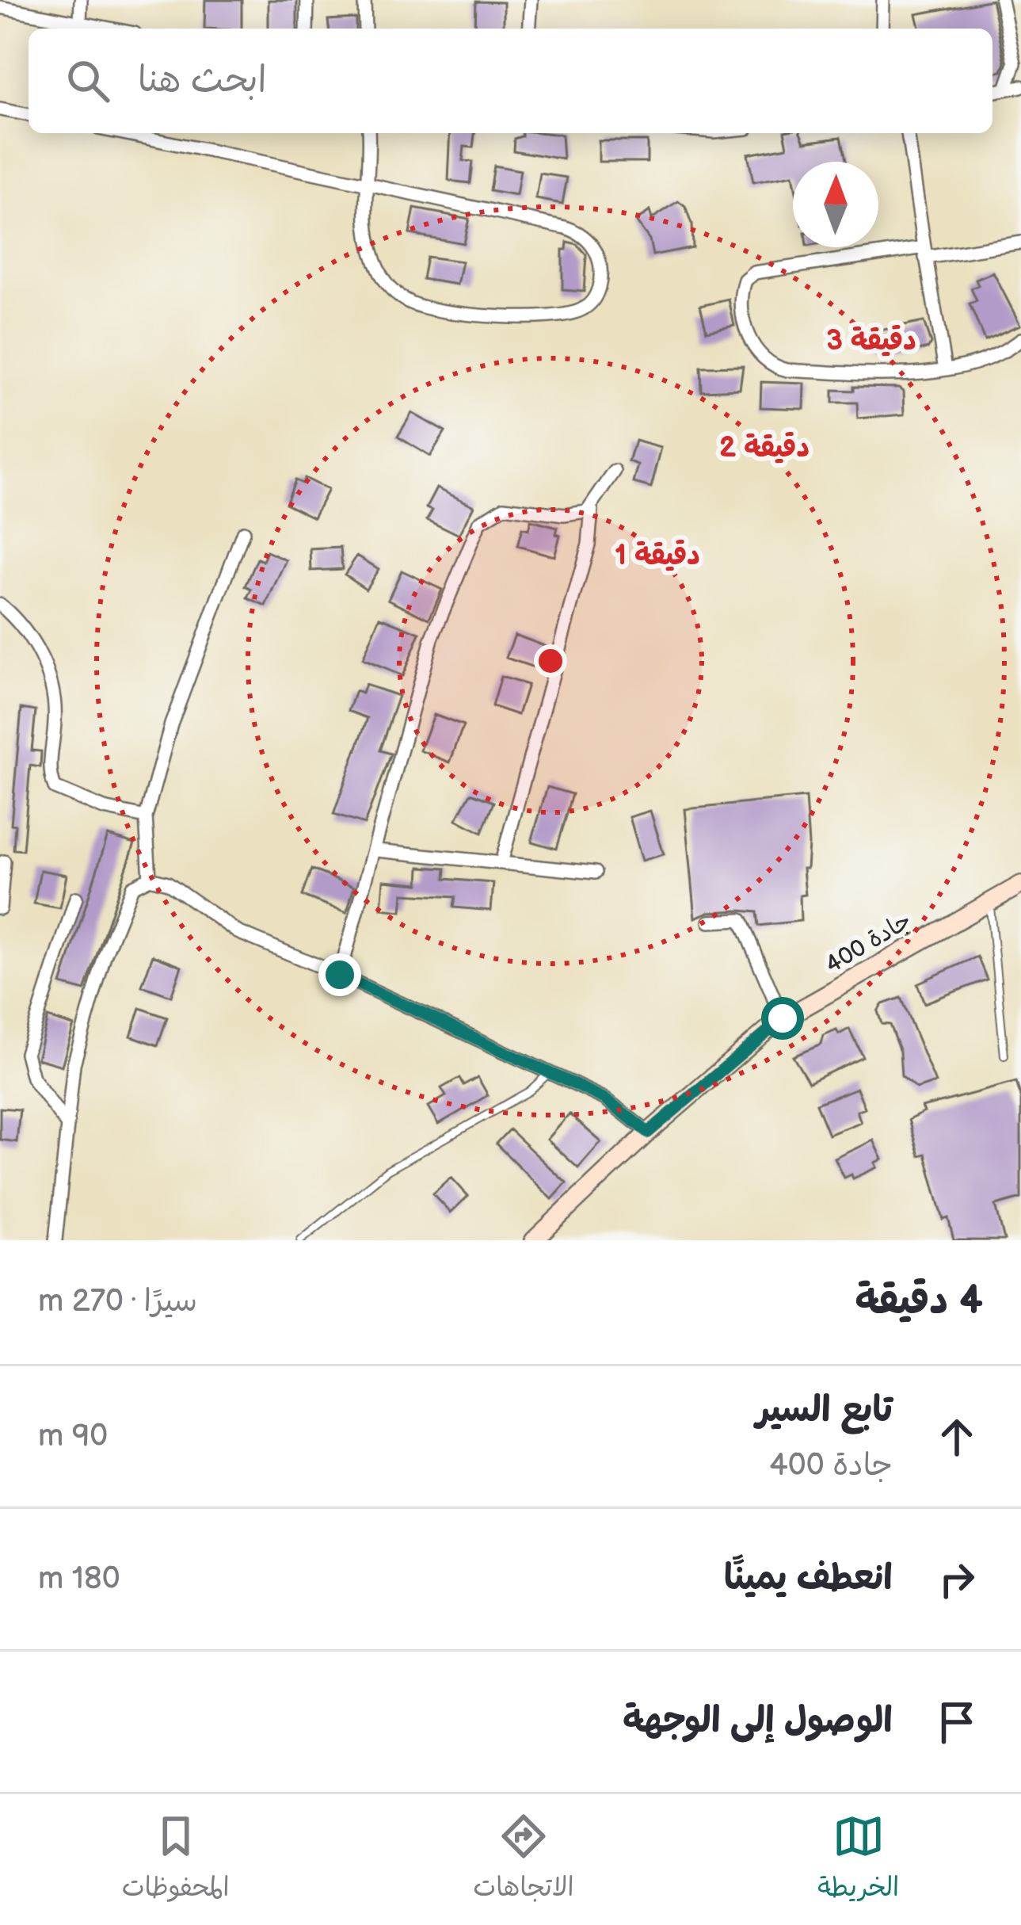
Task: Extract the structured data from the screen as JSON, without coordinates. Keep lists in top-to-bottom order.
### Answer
{
  "streets": {
    "main road": ["جادة 400"]
  },
  "north": "top",
  "page": {
    "search": "ابحث هنا",
    "heading": ["4 دقيقة", "سيرًا · 270 m"],
    "list": [
      ["تابع السير", "جادة 400", "90 m"],
      ["انعطف يمينًا", "180 m"],
      "الوصول إلى الوجهة"
    ],
    "nav": ["الخريطة", "الاتجاهات", "المحفوظات"]
  },
  "rings": ["3 دقيقة", "2 دقيقة", "1 دقيقة"]
}
